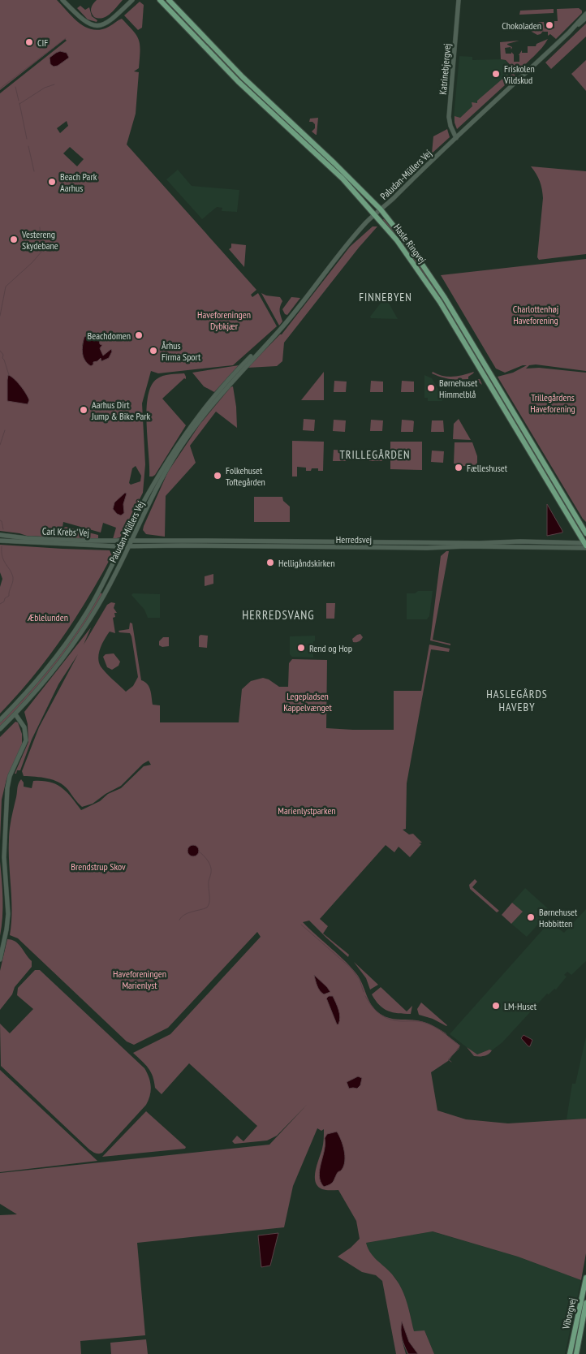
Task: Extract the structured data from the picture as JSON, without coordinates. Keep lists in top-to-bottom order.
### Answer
{
  "streets": {
    "main road": ["Hasle Ringvej", "Viborgvej"],
    "street": [
      "Katrinebjergvej",
      "Paludan-Müllers Vej",
      "Carl Krebs' Vej",
      "Herredsvej"
    ]
  },
  "crossings": [
    ["Katrinebjergvej", "Paludan-Müllers Vej"],
    ["Paludan-Müllers Vej", "Hasle Ringvej"],
    ["Paludan-Müllers Vej", "Carl Krebs' Vej"],
    ["Paludan-Müllers Vej", "Herredsvej"],
    ["Hasle Ringvej", "Herredsvej"],
    ["Carl Krebs' Vej", "Herredsvej"]
  ],
  "districts": [
    "FINNEBYEN",
    "TRILLEGÅRDEN",
    "HERREDSVANG",
    "HASLEGÅRDS HAVEBY"
  ],
  "parks": [
    "Charlottenhøj Haveforening",
    "Haveforeningen Dybkjær",
    "Trillegårdens Haveforening",
    "Æblelunden",
    "Legepladsen Kappelvænget",
    "Marienlystparken",
    "Brendstrup Skov",
    "Haveforeningen Marienlyst"
  ],
  "places": [
    "Chokoladen",
    "CIF",
    "Friskolen Vildskud",
    "Beach Park Aarhus",
    "Vestereng Skydebane",
    "Beachdomen",
    "Århus Firma Sport",
    "Børnehuset Himmelblå",
    "Aarhus Dirt Jump & Bike Park",
    "Fælleshuset",
    "Folkehuset Toftegården",
    "Helligåndskirken",
    "Rend og Hop",
    "Børnehuset Hobbitten",
    "LM-Huset"
  ]
}
